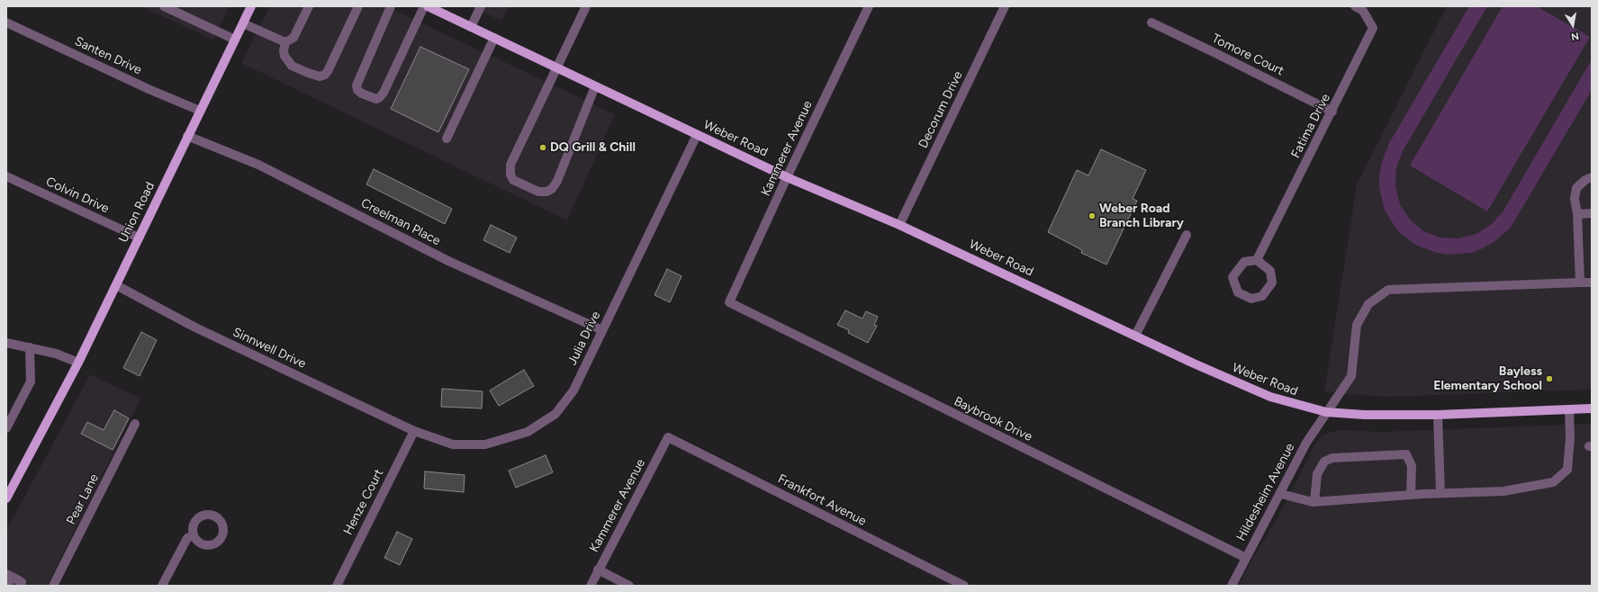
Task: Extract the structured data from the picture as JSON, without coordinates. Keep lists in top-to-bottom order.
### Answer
{
  "streets": {
    "main road": ["Weber Road", "Union Road"],
    "street": [
      "Tomore Court",
      "Santen Drive",
      "Decorum Drive",
      "Fatima Drive",
      "Kammerer Avenue",
      "Colvin Drive",
      "Creelman Place",
      "Julia Drive",
      "Sinnwell Drive",
      "Baybrook Drive",
      "Hildesheim Avenue",
      "Pear Lane",
      "Frankfort Avenue",
      "Henze Court"
    ]
  },
  "crossings": [
    ["Tomore Court", "Fatima Drive"],
    ["Santen Drive", "Union Road"],
    ["Decorum Drive", "Weber Road"],
    ["Weber Road", "Kammerer Avenue"],
    ["Weber Road", "Julia Drive"],
    ["Weber Road", "Hildesheim Avenue"],
    ["Kammerer Avenue", "Baybrook Drive"],
    ["Kammerer Avenue", "Frankfort Avenue"],
    ["Colvin Drive", "Union Road"],
    ["Union Road", "Creelman Place"],
    ["Union Road", "Sinnwell Drive"],
    ["Creelman Place", "Julia Drive"],
    ["Julia Drive", "Sinnwell Drive"],
    ["Julia Drive", "Henze Court"],
    ["Sinnwell Drive", "Henze Court"],
    ["Baybrook Drive", "Hildesheim Avenue"]
  ],
  "places": ["DQ Grill & Chill", "Weber Road Branch Library", "Bayless Elementary School"],
  "north": "bottom"
}
